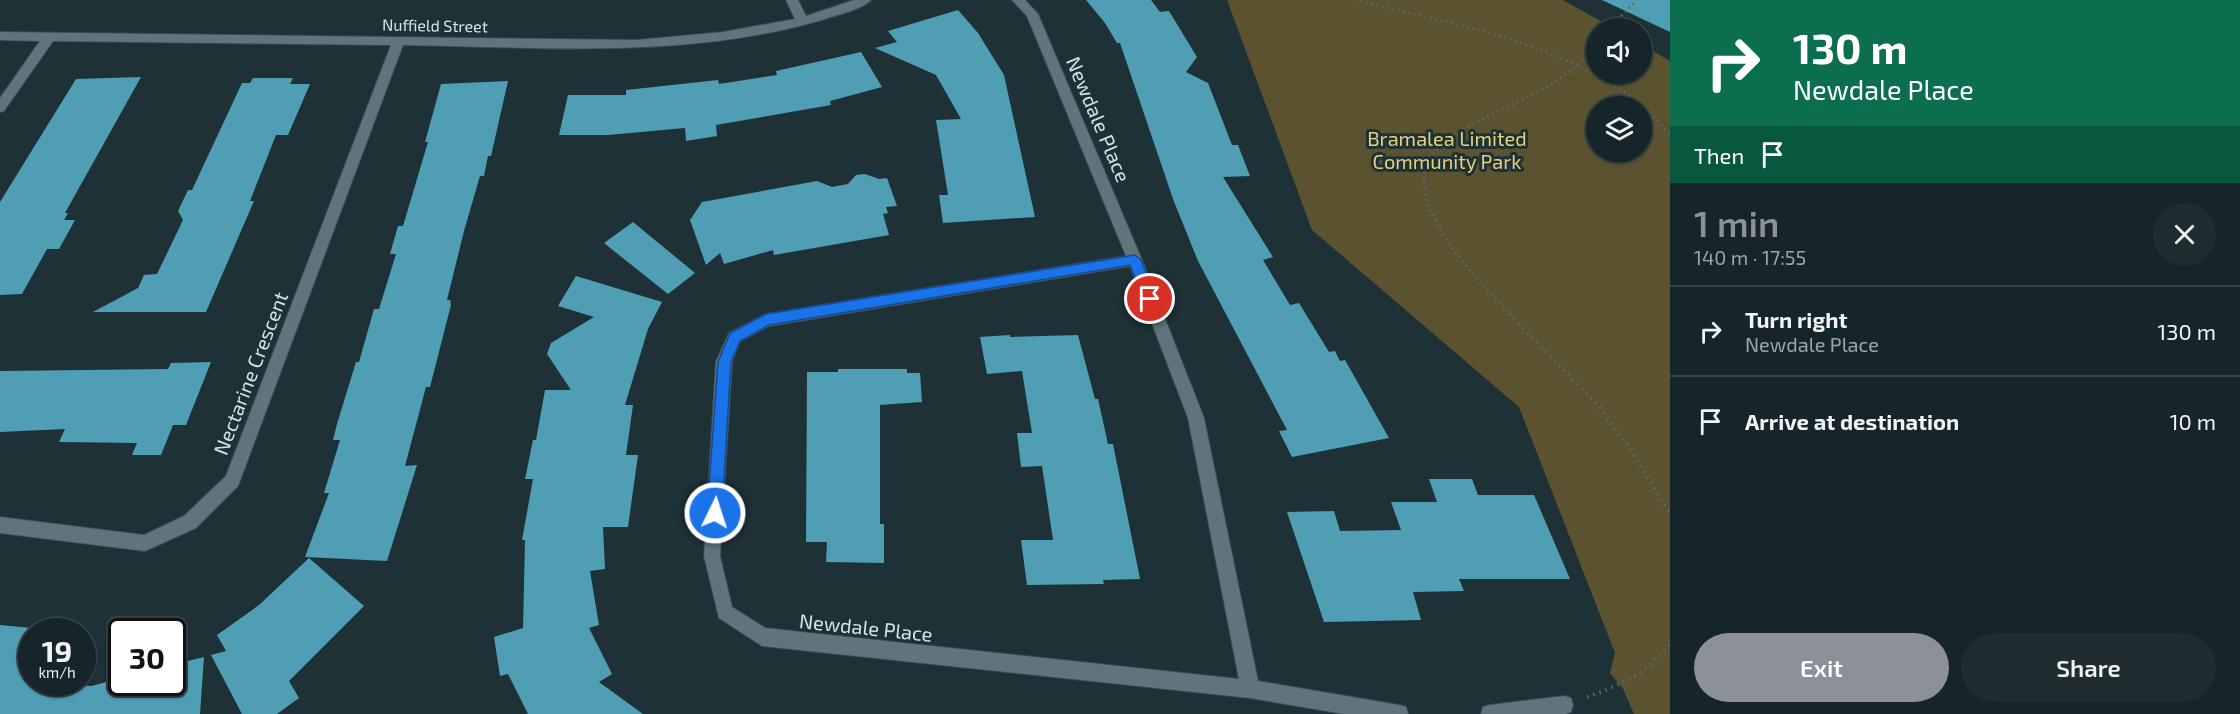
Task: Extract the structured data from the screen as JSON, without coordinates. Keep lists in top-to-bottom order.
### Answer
{
  "streets": {
    "street": ["Nuffield Street", "Newdale Place", "Nectarine Crescent"]
  },
  "crossings": [
    ["Nuffield Street", "Nectarine Crescent"]
  ],
  "parks": ["Bramalea Limited Community Park"],
  "page": {
    "turn": ["130 m", "Newdale Place"],
    "then": "Then",
    "heading": ["1 min", "140 m · 17:55"],
    "list": [
      {
        "name": "Turn right",
        "note": "Newdale Place",
        "value": "130 m"
      },
      {
        "name": "Arrive at destination",
        "value": "10 m"
      }
    ],
    "speed": "19 km/h",
    "limit": "30",
    "buttons": ["Exit", "Share"]
  }
}
